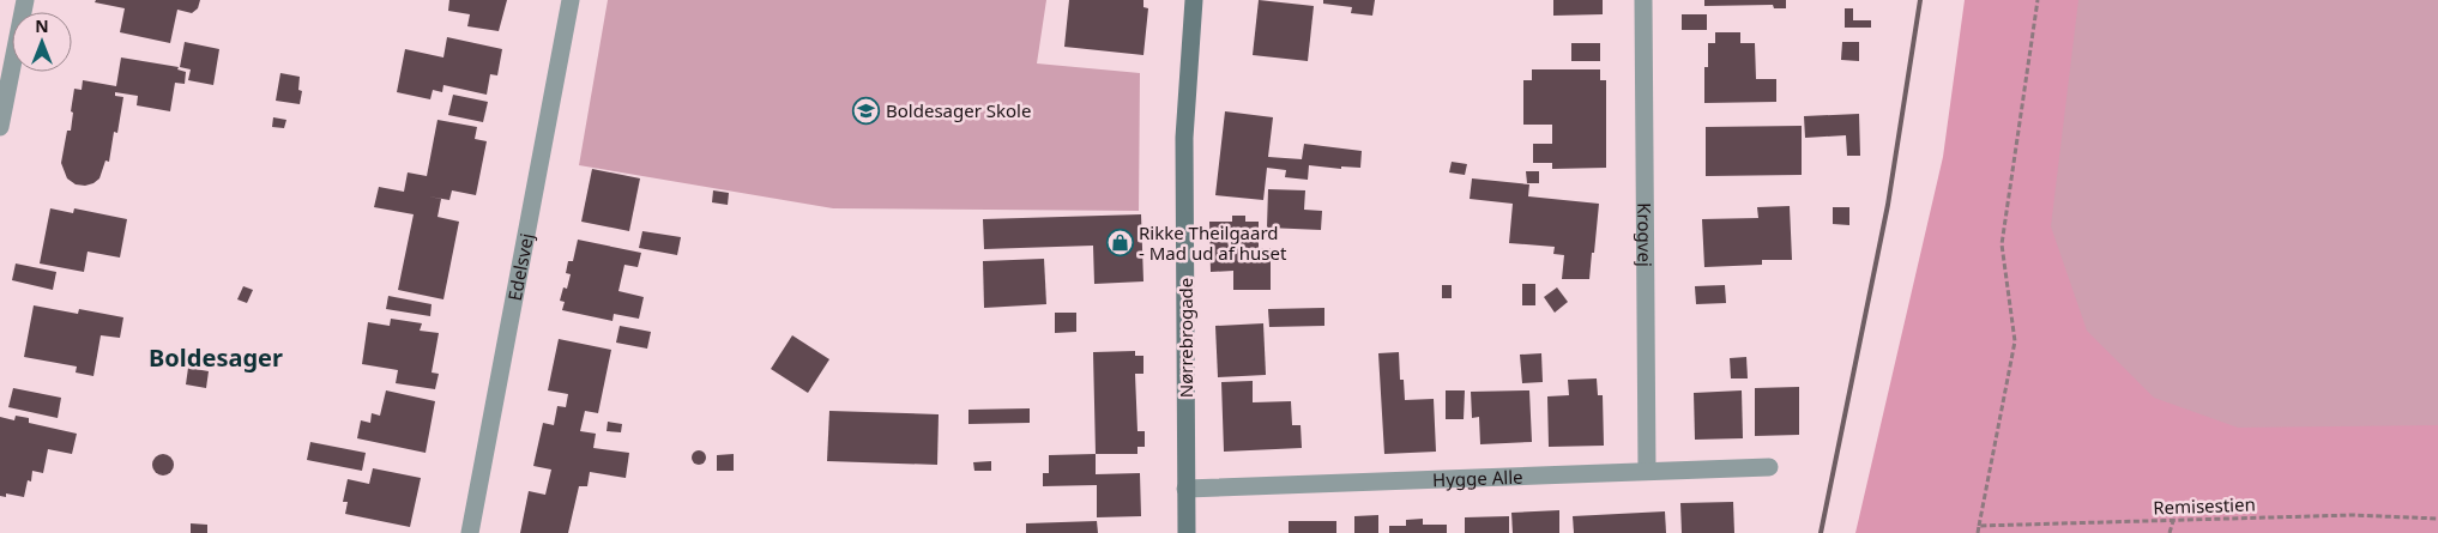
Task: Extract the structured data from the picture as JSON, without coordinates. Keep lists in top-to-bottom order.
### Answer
{
  "streets": {
    "street": [
      "Krogvej",
      "Edelsvej",
      "Nørrebrogade",
      "Hygge Alle"
    ],
    "path": ["Remisestien"]
  },
  "crossings": [
    ["Krogvej", "Hygge Alle"],
    ["Nørrebrogade", "Hygge Alle"]
  ],
  "districts": ["Boldesager"],
  "places": {
    "school or university": ["Boldesager Skole"],
    "shop": ["Rikke Theilgaard - Mad ud af huset"]
  },
  "north": "top"
}
